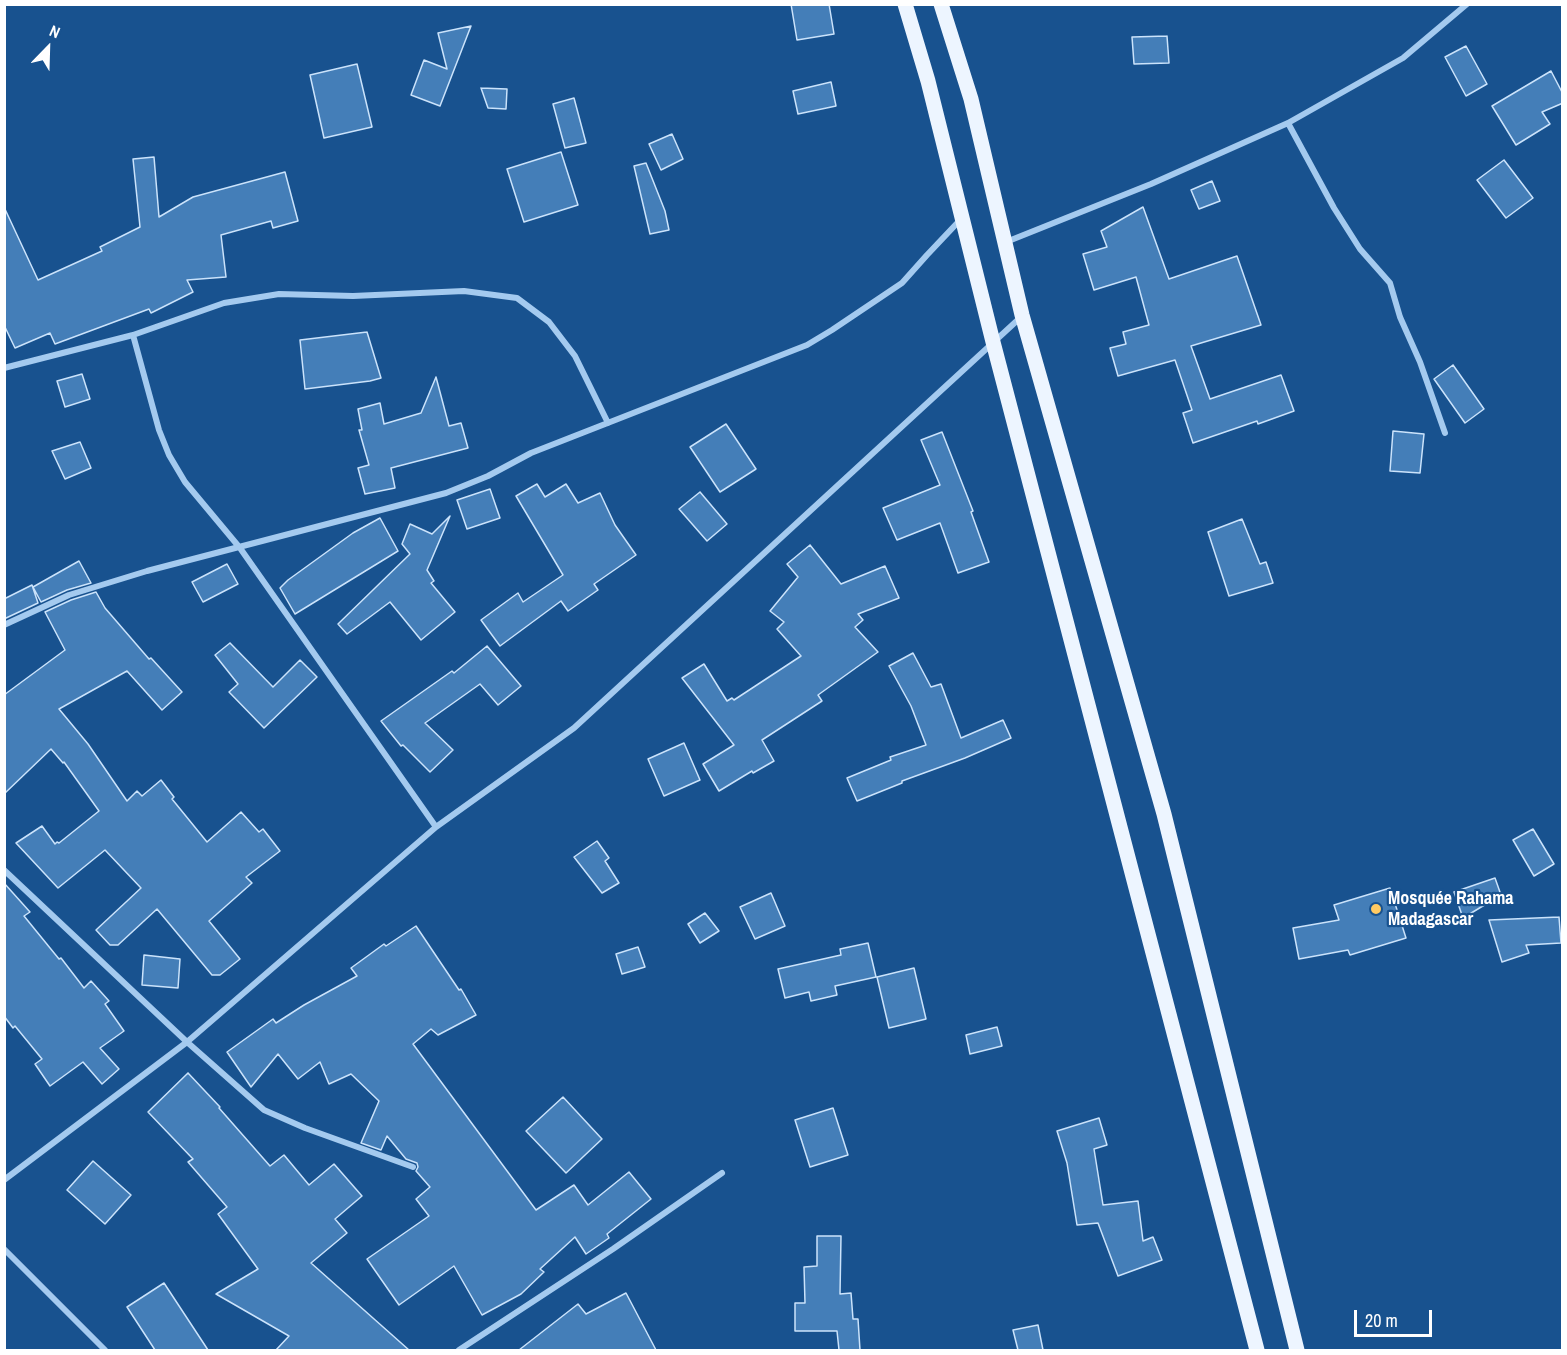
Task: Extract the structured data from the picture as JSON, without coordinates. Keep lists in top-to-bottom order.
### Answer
{
  "places": ["Mosquée Rahama Madagascar"],
  "scale_bar": "20 m",
  "north": "top right"
}
